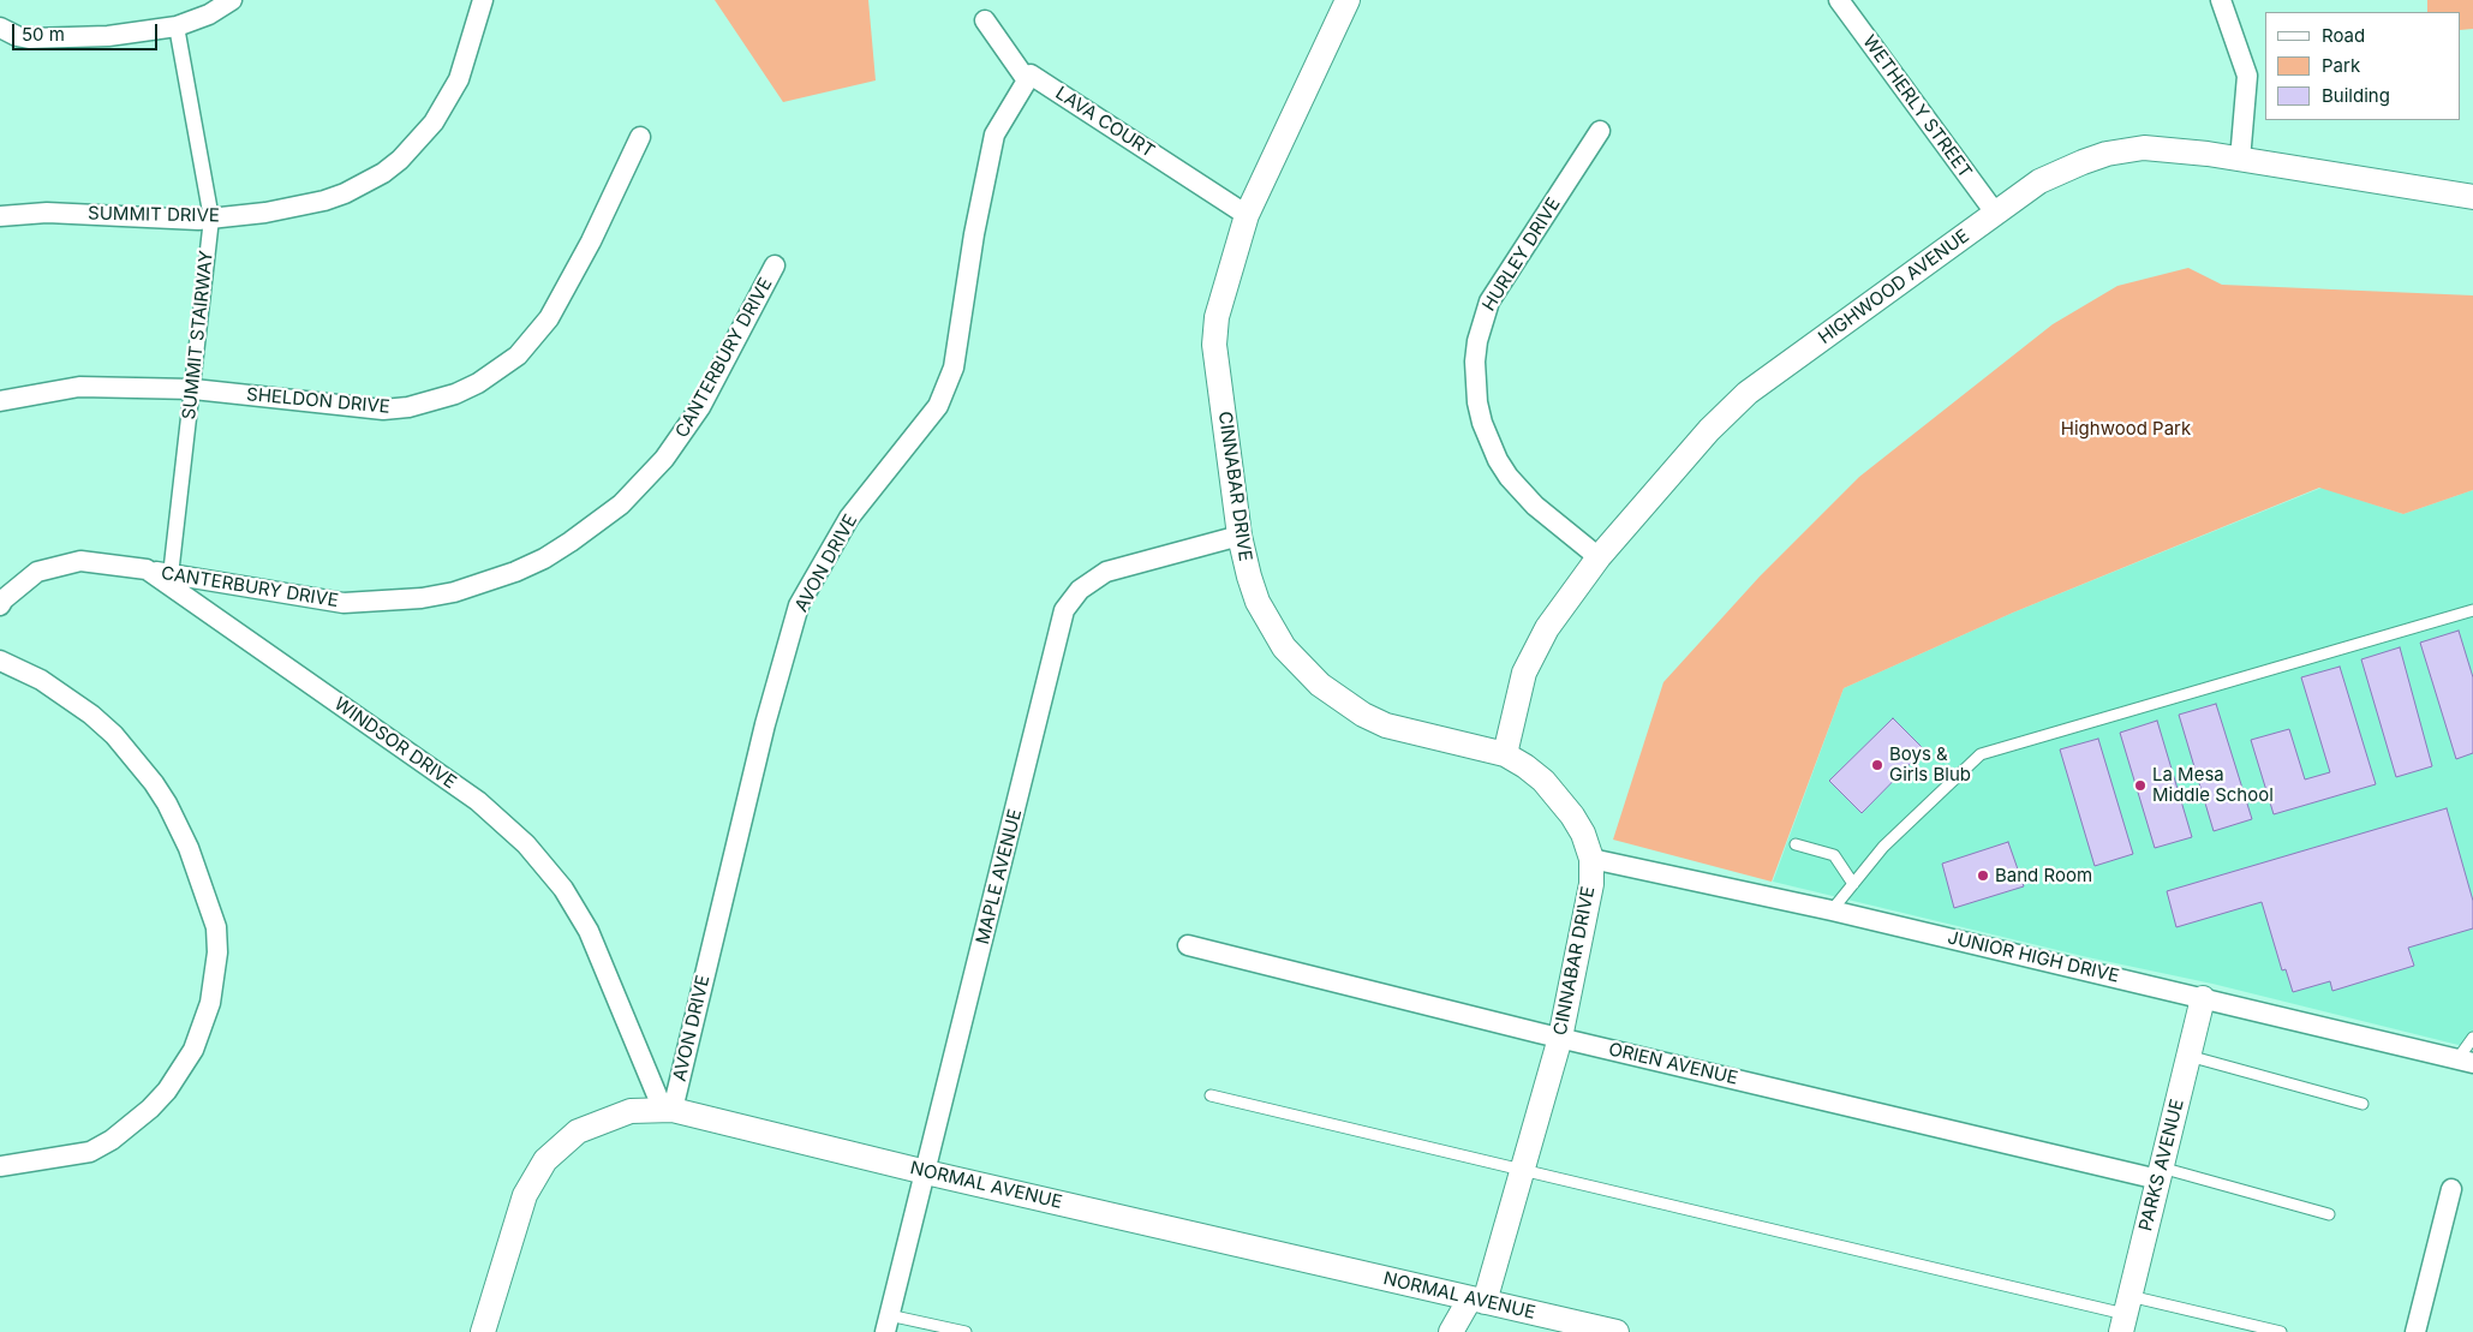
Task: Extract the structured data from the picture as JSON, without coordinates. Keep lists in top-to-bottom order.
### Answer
{
  "streets": {
    "street": [
      "WETHERLY STREET",
      "LAVA COURT",
      "SUMMIT DRIVE",
      "HURLEY DRIVE",
      "HIGHWOOD AVENUE",
      "SUMMIT STAIRWAY",
      "CANTERBURY DRIVE",
      "SHELDON DRIVE",
      "CINNABAR DRIVE",
      "AVON DRIVE",
      "WINDSOR DRIVE",
      "MAPLE AVENUE",
      "JUNIOR HIGH DRIVE",
      "ORIEN AVENUE",
      "PARKS AVENUE",
      "NORMAL AVENUE"
    ]
  },
  "crossings": [
    ["WETHERLY STREET", "HIGHWOOD AVENUE"],
    ["LAVA COURT", "CINNABAR DRIVE"],
    ["LAVA COURT", "AVON DRIVE"],
    ["SUMMIT DRIVE", "SUMMIT STAIRWAY"],
    ["HURLEY DRIVE", "HIGHWOOD AVENUE"],
    ["HIGHWOOD AVENUE", "CINNABAR DRIVE"],
    ["SUMMIT STAIRWAY", "CANTERBURY DRIVE"],
    ["SUMMIT STAIRWAY", "SHELDON DRIVE"],
    ["CANTERBURY DRIVE", "WINDSOR DRIVE"],
    ["CINNABAR DRIVE", "MAPLE AVENUE"],
    ["CINNABAR DRIVE", "JUNIOR HIGH DRIVE"],
    ["CINNABAR DRIVE", "ORIEN AVENUE"],
    ["CINNABAR DRIVE", "NORMAL AVENUE"],
    ["AVON DRIVE", "WINDSOR DRIVE"],
    ["AVON DRIVE", "NORMAL AVENUE"],
    ["WINDSOR DRIVE", "NORMAL AVENUE"],
    ["MAPLE AVENUE", "NORMAL AVENUE"],
    ["JUNIOR HIGH DRIVE", "PARKS AVENUE"],
    ["ORIEN AVENUE", "PARKS AVENUE"]
  ],
  "parks": ["Highwood Park"],
  "places": ["Boys & Girls Blub", "La Mesa Middle School", "Band Room"],
  "legend": ["Road", "Park", "Building"],
  "scale_bar": "50 m"
}
